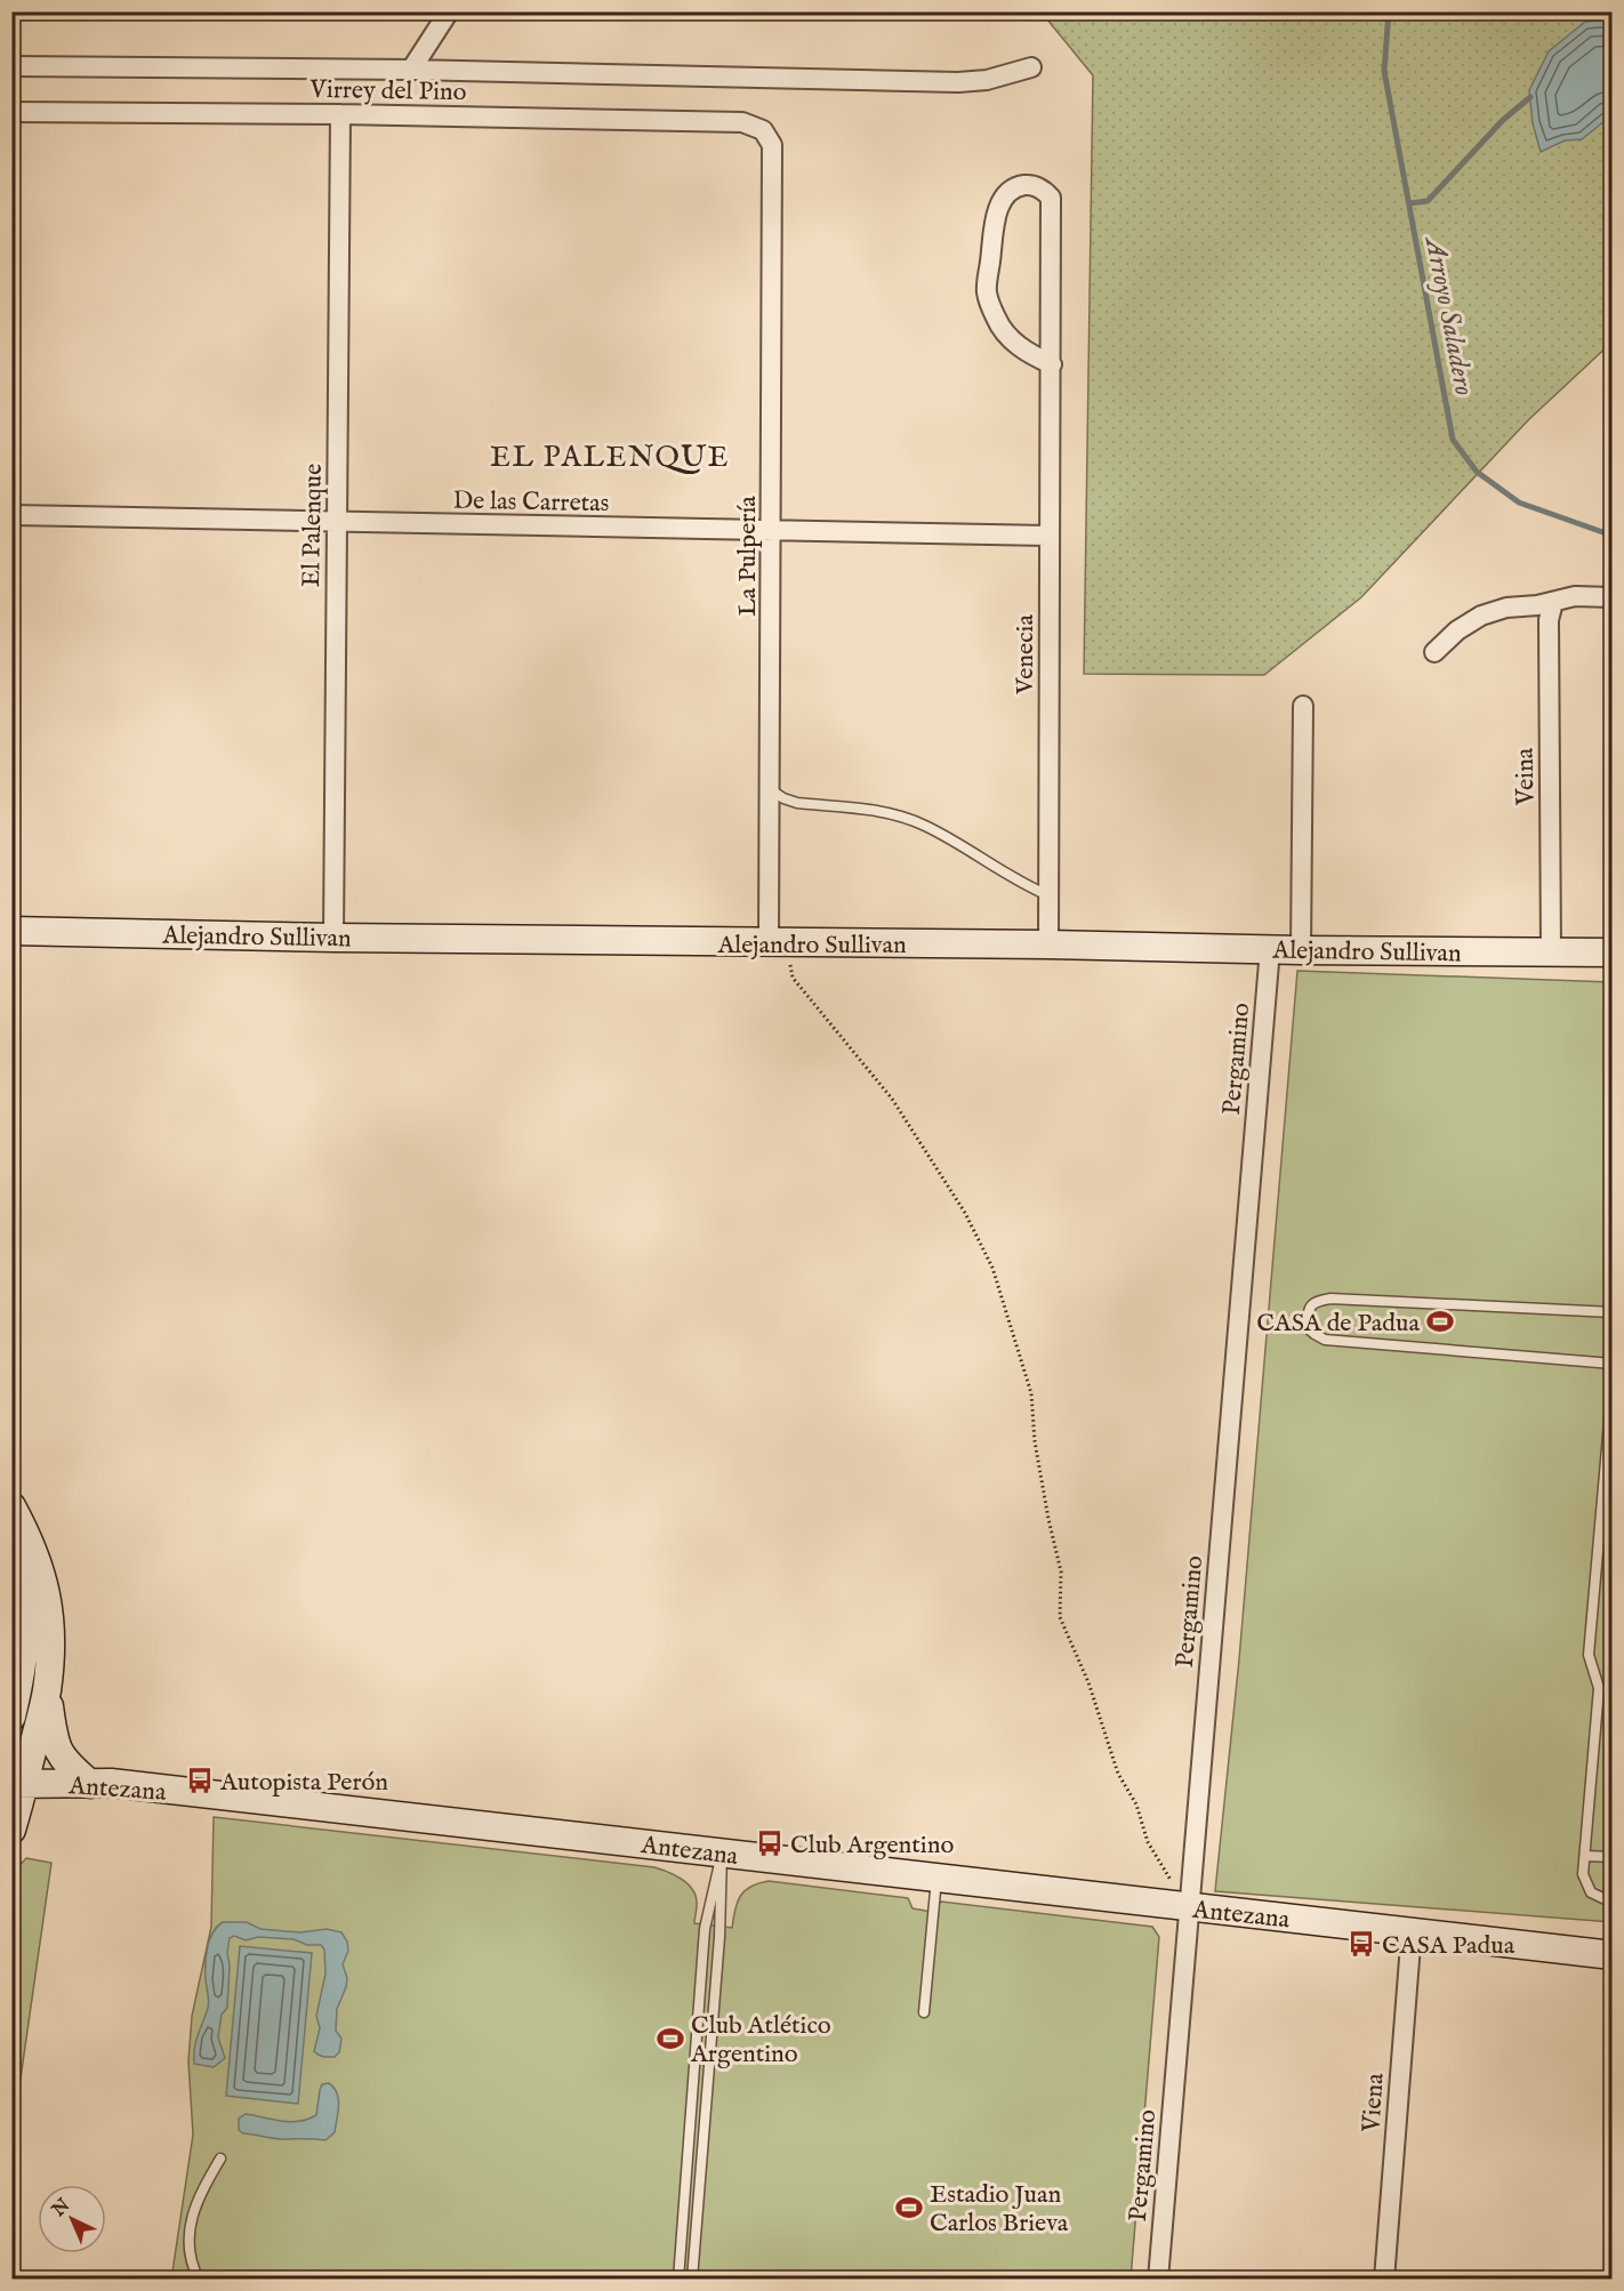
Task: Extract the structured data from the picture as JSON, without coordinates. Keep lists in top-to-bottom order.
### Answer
{
  "streets": {
    "street": [
      "Virrey del Pino",
      "De las Carretas",
      "El Palenque",
      "La Pulpería",
      "Venecia",
      "Veina",
      "Alejandro Sullivan",
      "Pergamino",
      "Antezana",
      "Viena"
    ]
  },
  "crossings": [
    ["Virrey del Pino", "El Palenque"],
    ["Virrey del Pino", "La Pulpería"],
    ["De las Carretas", "El Palenque"],
    ["De las Carretas", "La Pulpería"],
    ["De las Carretas", "Venecia"],
    ["El Palenque", "Alejandro Sullivan"],
    ["La Pulpería", "Alejandro Sullivan"],
    ["Venecia", "Alejandro Sullivan"],
    ["Veina", "Alejandro Sullivan"],
    ["Alejandro Sullivan", "Pergamino"],
    ["Pergamino", "Antezana"],
    ["Antezana", "Viena"]
  ],
  "districts": ["EL PALENQUE"],
  "water": ["Arroyo Saladero"],
  "places": {
    "sports": ["CASA de Padua", "Club Atlético Argentino", "Estadio Juan Carlos Brieva"],
    "bus stop": ["Autopista Perón", "Club Argentino", "CASA Padua"]
  },
  "north": "top left"
}
